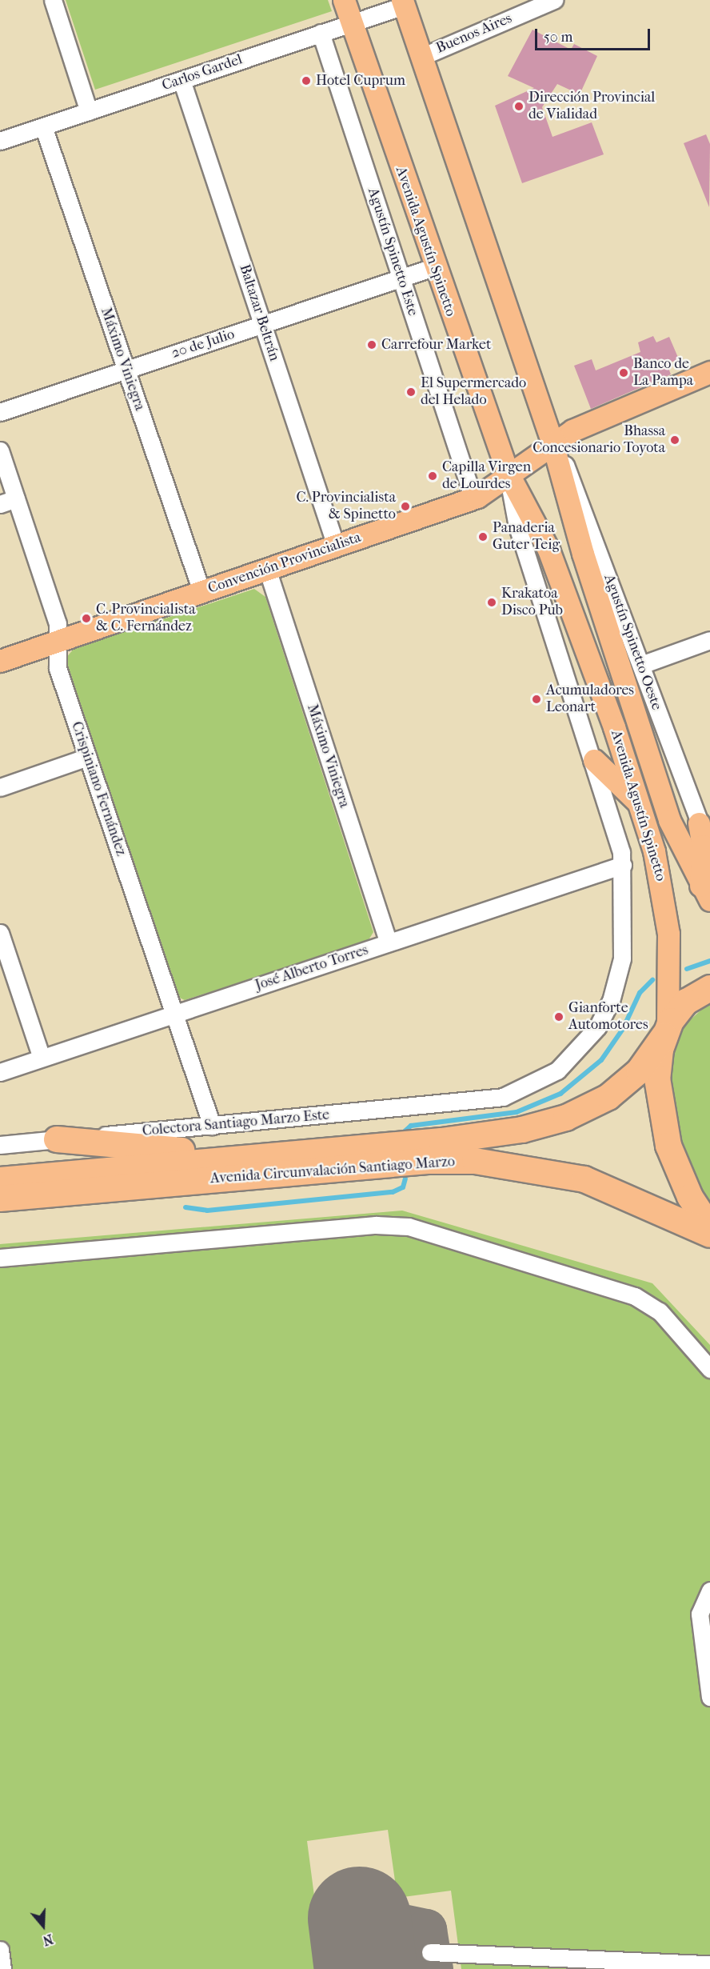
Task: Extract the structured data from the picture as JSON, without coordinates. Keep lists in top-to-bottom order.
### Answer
{
  "streets": {
    "highway": ["Avenida Circunvalación Santiago Marzo"],
    "main road": ["Avenida Agustín Spinetto", "Convención Provincialista"],
    "street": [
      "Buenos Aires",
      "Carlos Gardel",
      "Agustín Spinetto Este",
      "Baltazar Beltrán",
      "20 de Julio",
      "Máximo Viniegra",
      "Agustín Spinetto Oeste",
      "Crispiniano Fernández",
      "José Alberto Torres",
      "Colectora Santiago Marzo Este"
    ]
  },
  "crossings": [
    ["Buenos Aires", "Avenida Agustín Spinetto"],
    ["Carlos Gardel", "Avenida Agustín Spinetto"],
    ["Carlos Gardel", "Agustín Spinetto Este"],
    ["Carlos Gardel", "Baltazar Beltrán"],
    ["Carlos Gardel", "Máximo Viniegra"],
    ["Avenida Agustín Spinetto", "20 de Julio"],
    ["Avenida Agustín Spinetto", "Convención Provincialista"],
    ["Avenida Agustín Spinetto", "Agustín Spinetto Oeste"],
    ["Avenida Agustín Spinetto", "Avenida Circunvalación Santiago Marzo"],
    ["Agustín Spinetto Este", "20 de Julio"],
    ["Agustín Spinetto Este", "Convención Provincialista"],
    ["Baltazar Beltrán", "20 de Julio"],
    ["Baltazar Beltrán", "Convención Provincialista"],
    ["20 de Julio", "Máximo Viniegra"],
    ["Máximo Viniegra", "Convención Provincialista"],
    ["Máximo Viniegra", "José Alberto Torres"],
    ["Convención Provincialista", "Agustín Spinetto Oeste"],
    ["Convención Provincialista", "Crispiniano Fernández"],
    ["Crispiniano Fernández", "José Alberto Torres"],
    ["Crispiniano Fernández", "Colectora Santiago Marzo Este"],
    ["José Alberto Torres", "Colectora Santiago Marzo Este"]
  ],
  "places": [
    "Hotel Cuprum",
    "Dirección Provincial de Vialidad",
    "Carrefour Market",
    "Banco de La Pampa",
    "El Supermercado del Helado",
    "Bhassa Concesionario Toyota",
    "Capilla Virgen de Lourdes",
    "C. Provincialista & Spinetto",
    "Panaderia Guter Teig",
    "Krakatoa Disco Pub",
    "C. Provincialista & C. Fernández",
    "Acumuladores Leonart",
    "Gianforte Automotores"
  ],
  "scale_bar": "50 m",
  "north": "bottom"
}
